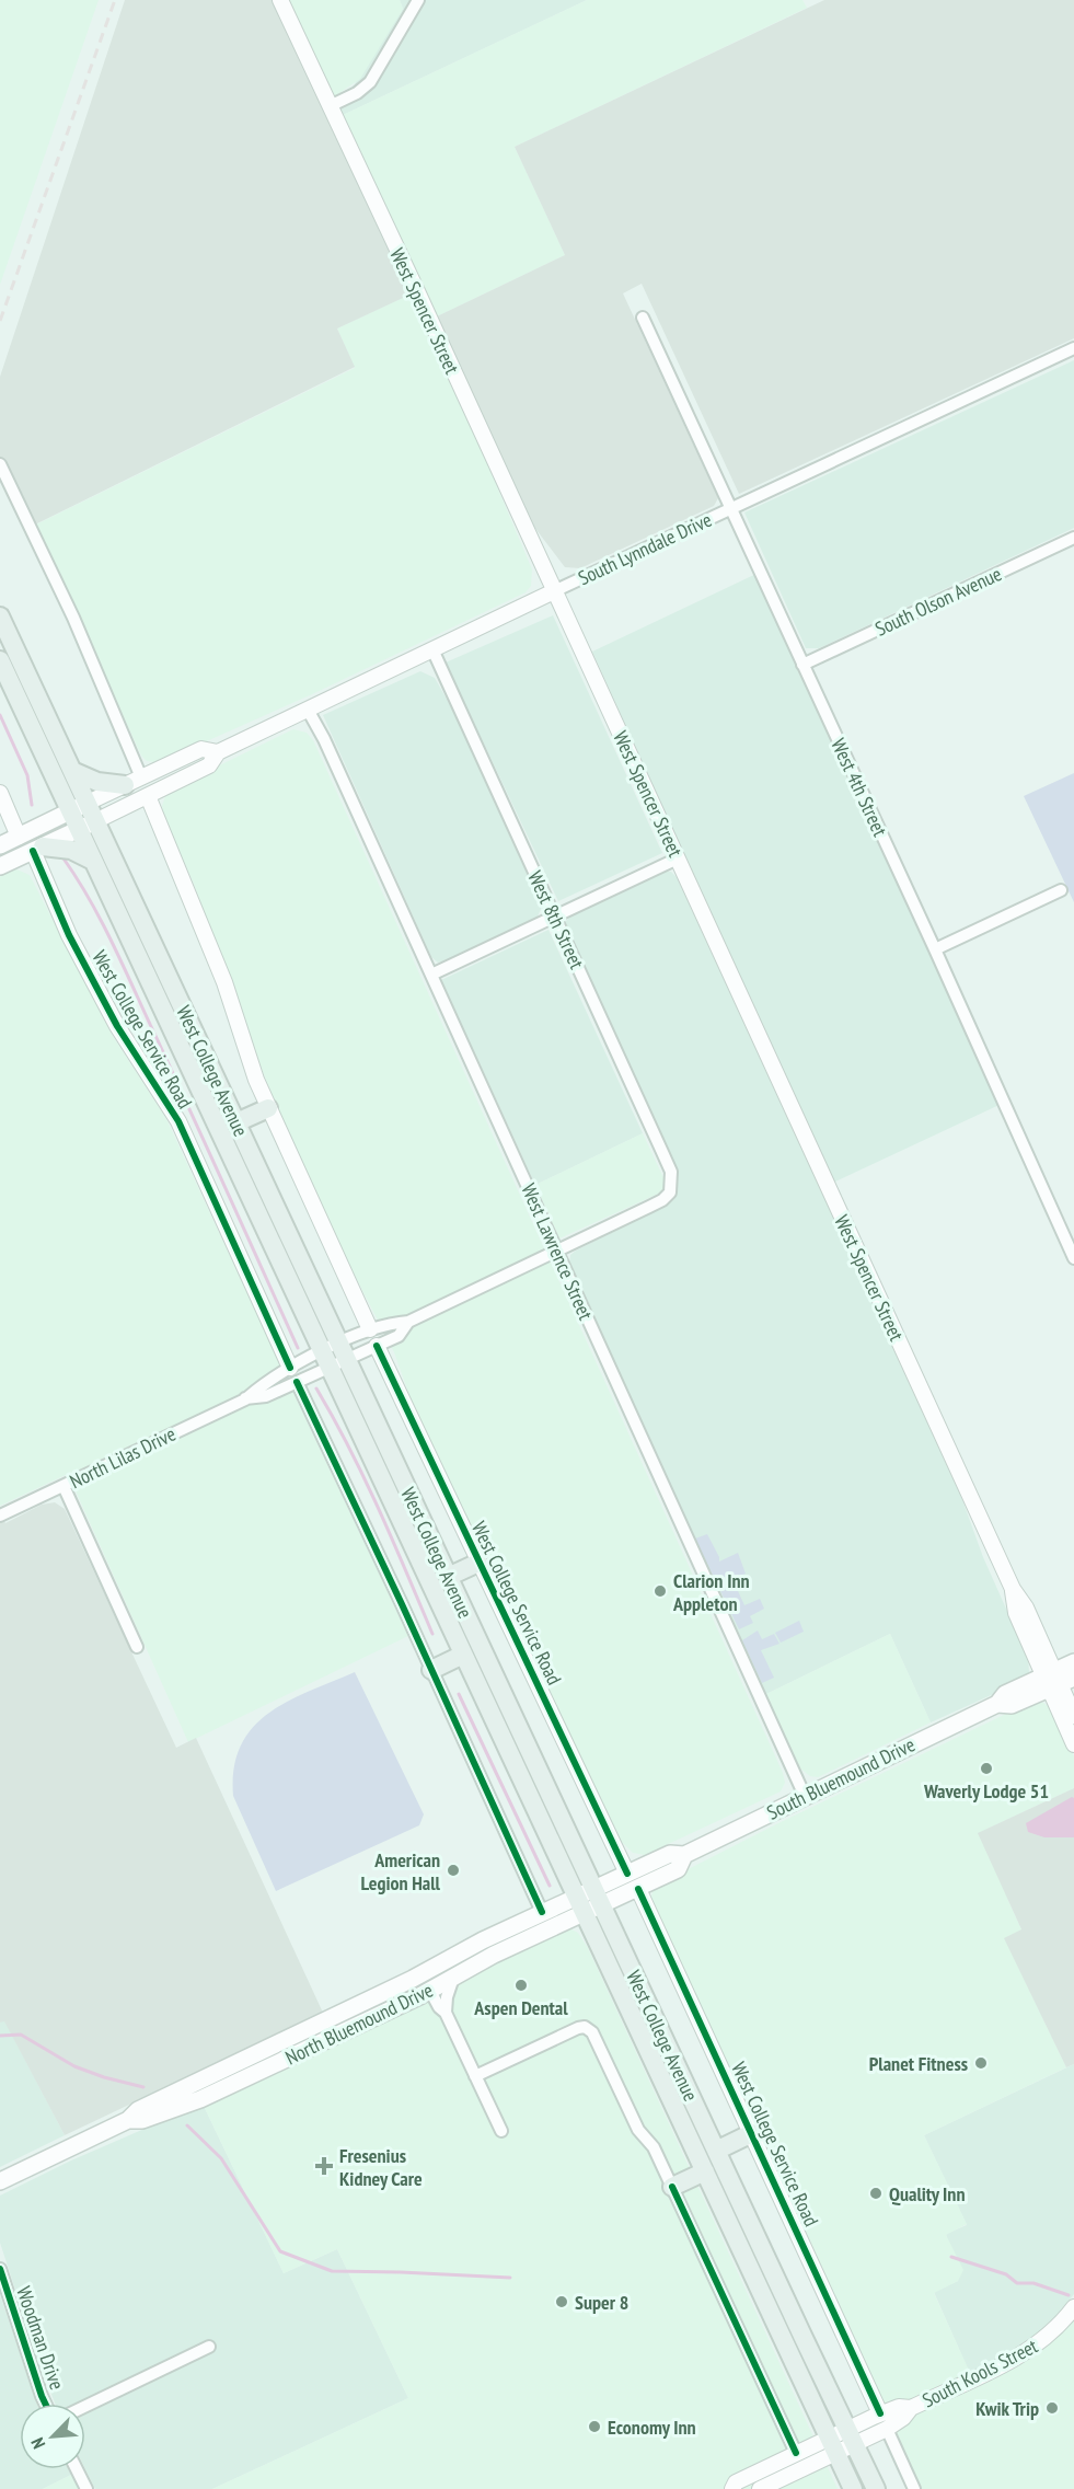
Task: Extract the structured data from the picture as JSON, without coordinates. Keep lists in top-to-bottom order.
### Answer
{
  "streets": {
    "main road": ["West College Avenue", "South Bluemound Drive", "North Bluemound Drive"],
    "street": [
      "West Spencer Street",
      "South Lynndale Drive",
      "South Olson Avenue",
      "West 4th Street",
      "West 8th Street",
      "West College Service Road",
      "West Lawrence Street",
      "North Lilas Drive",
      "Woodman Drive",
      "South Kools Street"
    ]
  },
  "crossings": [
    ["West Spencer Street", "South Lynndale Drive"],
    ["West Spencer Street", "South Bluemound Drive"],
    ["South Lynndale Drive", "West 4th Street"],
    ["South Lynndale Drive", "West 8th Street"],
    ["South Lynndale Drive", "West College Avenue"],
    ["South Lynndale Drive", "West Lawrence Street"],
    ["South Olson Avenue", "West 4th Street"],
    ["West 8th Street", "West Lawrence Street"],
    ["West College Service Road", "North Lilas Drive"],
    ["West College Service Road", "South Bluemound Drive"],
    ["West College Service Road", "South Kools Street"],
    ["West College Avenue", "North Lilas Drive"],
    ["West College Avenue", "South Bluemound Drive"],
    ["West College Avenue", "North Bluemound Drive"],
    ["West College Avenue", "South Kools Street"],
    ["West Lawrence Street", "South Bluemound Drive"],
    ["South Bluemound Drive", "North Bluemound Drive"]
  ],
  "places": {
    "other": [
      "Clarion Inn Appleton",
      "Waverly Lodge 51",
      "American Legion Hall",
      "Aspen Dental",
      "Planet Fitness",
      "Quality Inn",
      "Super 8",
      "Kwik Trip",
      "Economy Inn"
    ],
    "health": ["Fresenius Kidney Care"]
  },
  "north": "bottom left"
}
